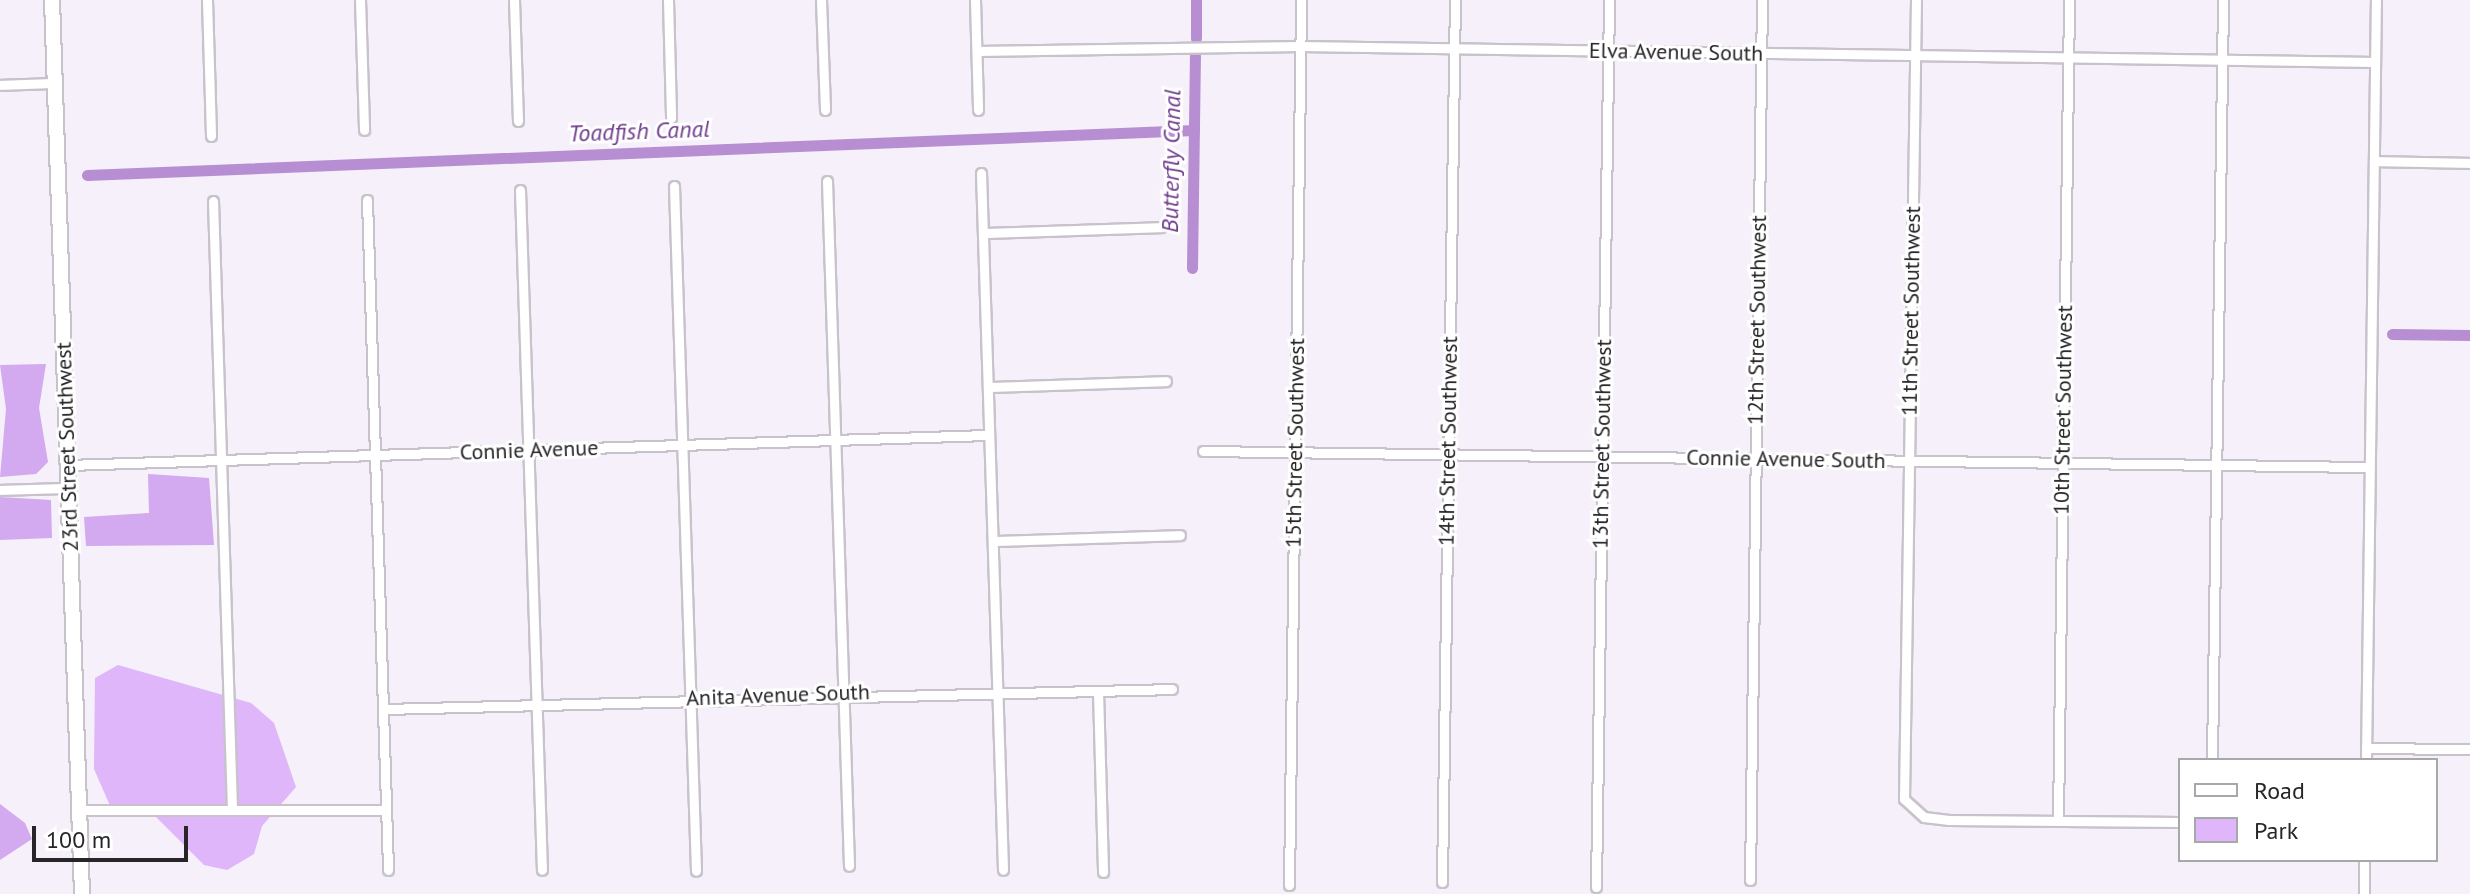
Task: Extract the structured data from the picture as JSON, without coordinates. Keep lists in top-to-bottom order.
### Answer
{
  "streets": {
    "street": [
      "Elva Avenue South",
      "11th Street Southwest",
      "12th Street Southwest",
      "10th Street Southwest",
      "14th Street Southwest",
      "15th Street Southwest",
      "13th Street Southwest",
      "23rd Street Southwest",
      "Connie Avenue",
      "Connie Avenue South",
      "Anita Avenue South"
    ]
  },
  "crossings": [
    ["Elva Avenue South", "11th Street Southwest"],
    ["Elva Avenue South", "12th Street Southwest"],
    ["Elva Avenue South", "10th Street Southwest"],
    ["Elva Avenue South", "14th Street Southwest"],
    ["Elva Avenue South", "15th Street Southwest"],
    ["Elva Avenue South", "13th Street Southwest"],
    ["11th Street Southwest", "10th Street Southwest"],
    ["11th Street Southwest", "Connie Avenue South"],
    ["12th Street Southwest", "Connie Avenue South"],
    ["10th Street Southwest", "Connie Avenue South"],
    ["14th Street Southwest", "Connie Avenue South"],
    ["15th Street Southwest", "Connie Avenue South"],
    ["13th Street Southwest", "Connie Avenue South"],
    ["23rd Street Southwest", "Connie Avenue"]
  ],
  "water": ["Toadfish Canal", "Butterfly Canal"],
  "legend": ["Road", "Park"],
  "scale_bar": "100 m"
}
